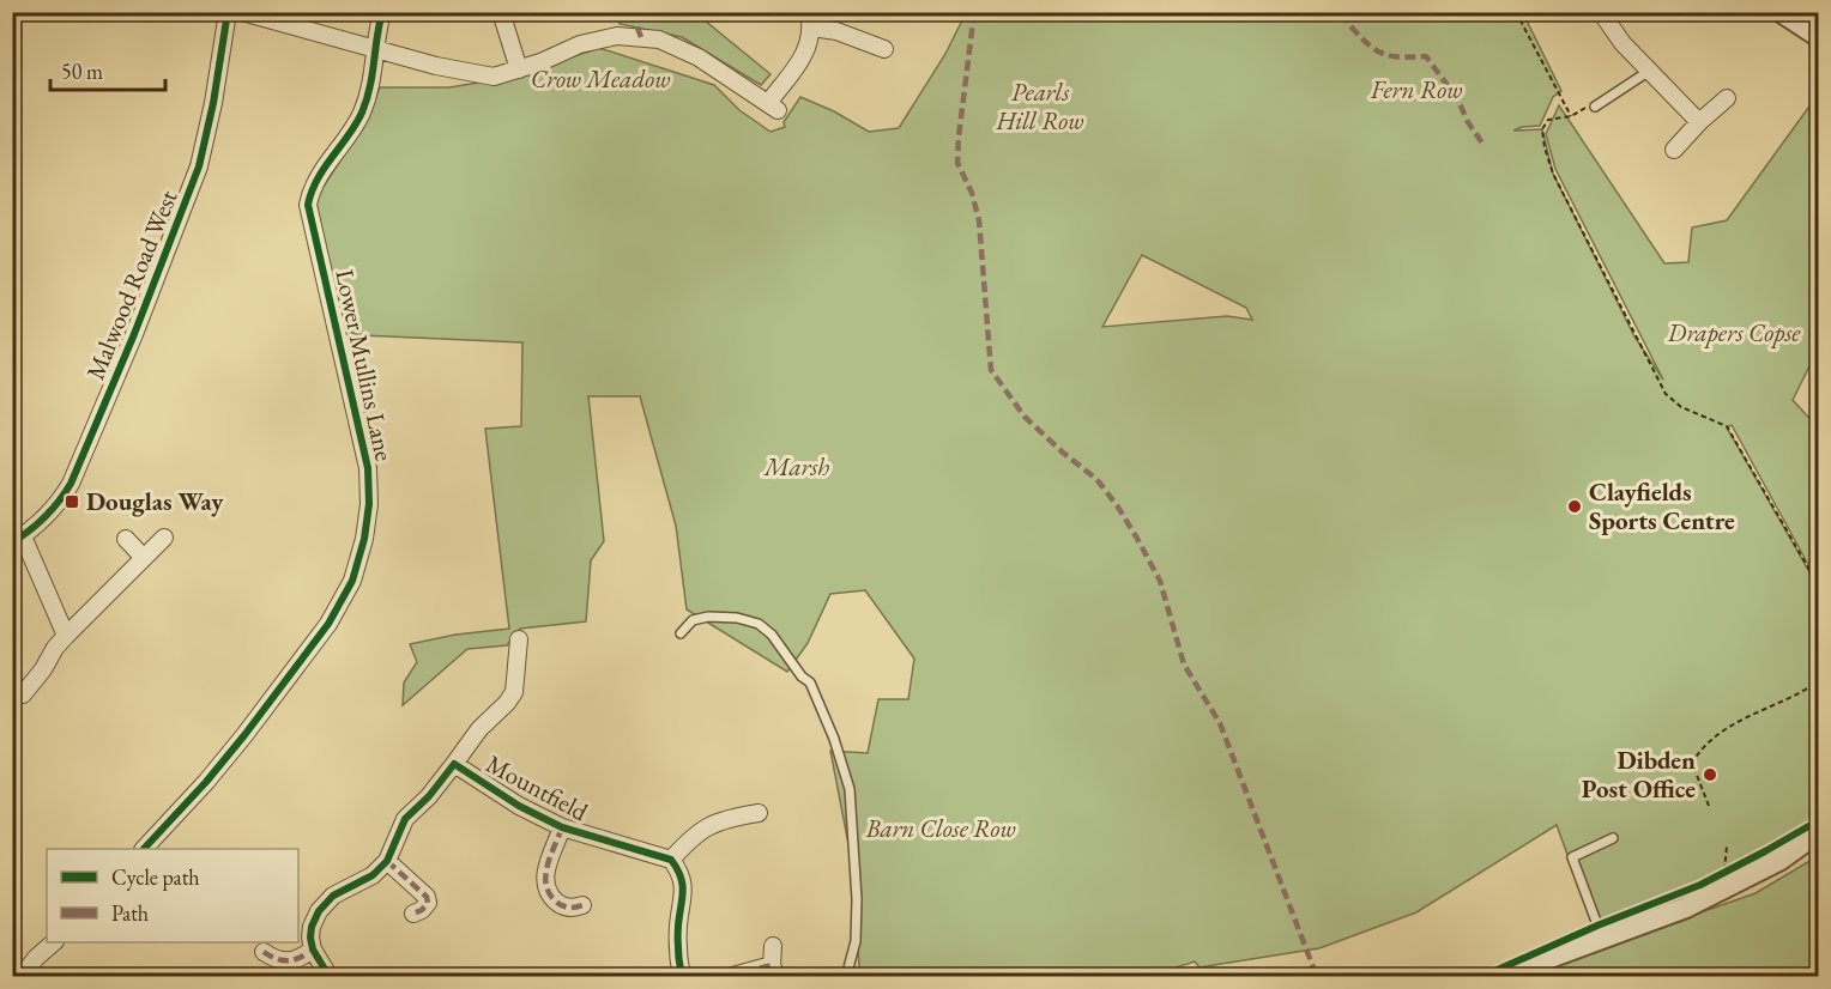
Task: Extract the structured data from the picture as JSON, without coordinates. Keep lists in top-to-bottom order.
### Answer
{
  "streets": {
    "street": ["Malwood Road West", "Lower Mullins Lane", "Mountfield"]
  },
  "parks": [
    "Crow Meadow",
    "Fern Row",
    "Pearls Hill Row",
    "Drapers Copse",
    "Marsh",
    "Barn Close Row"
  ],
  "places": {
    "transit": ["Douglas Way"],
    "other": ["Clayfields Sports Centre", "Dibden Post Office"]
  },
  "legend": ["Cycle path", "Path"],
  "scale_bar": "50 m"
}
